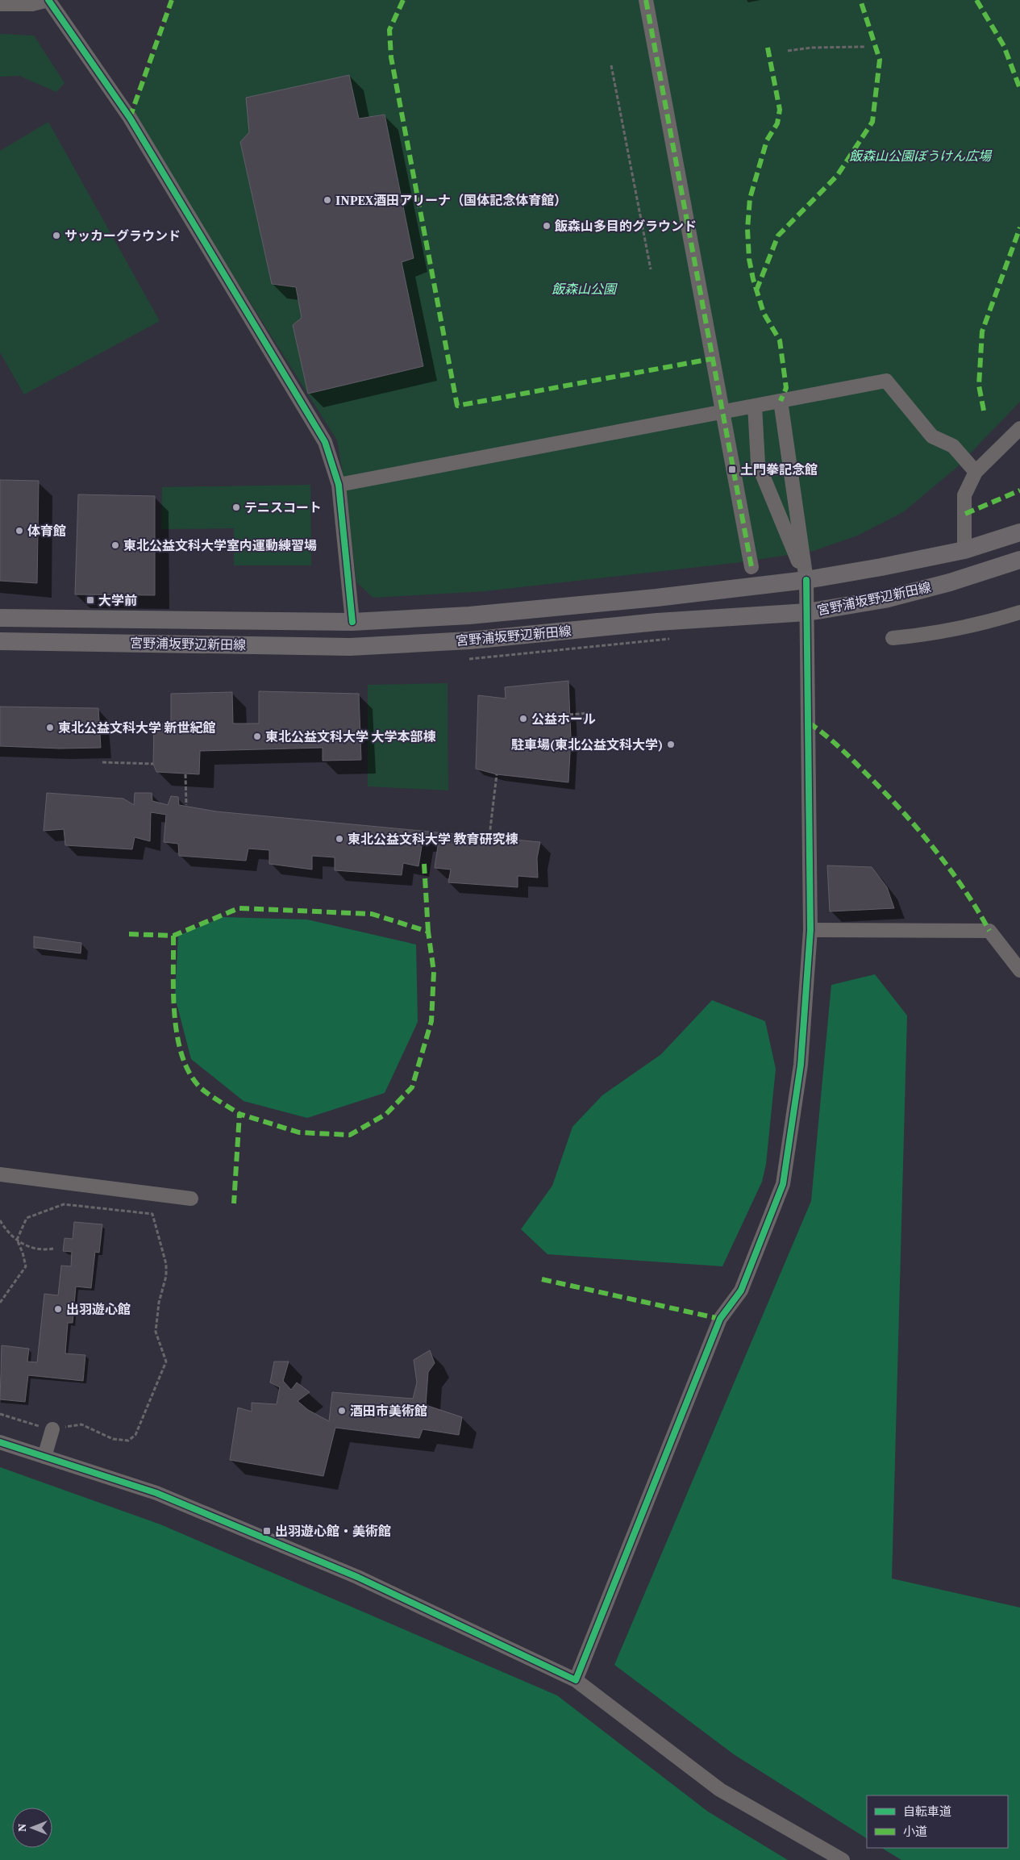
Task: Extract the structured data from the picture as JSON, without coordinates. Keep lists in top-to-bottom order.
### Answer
{
  "streets": {
    "main road": ["宮野浦坂野辺新田線"]
  },
  "parks": ["飯森山公園ぼうけん広場", "飯森山公園"],
  "places": {
    "other": [
      "INPEX酒田アリーナ（国体記念体育館）",
      "飯森山多目的グラウンド",
      "サッカーグラウンド",
      "テニスコート",
      "体育館",
      "東北公益文科大学室内運動練習場",
      "公益ホール",
      "東北公益文科大学 新世紀館",
      "東北公益文科大学 大学本部棟",
      "駐車場(東北公益文科大学)",
      "東北公益文科大学 教育研究棟",
      "出羽遊心館",
      "酒田市美術館"
    ],
    "transit": ["土門拳記念館", "大学前", "出羽遊心館・美術館"]
  },
  "legend": ["自転車道", "小道"],
  "north": "left"
}
